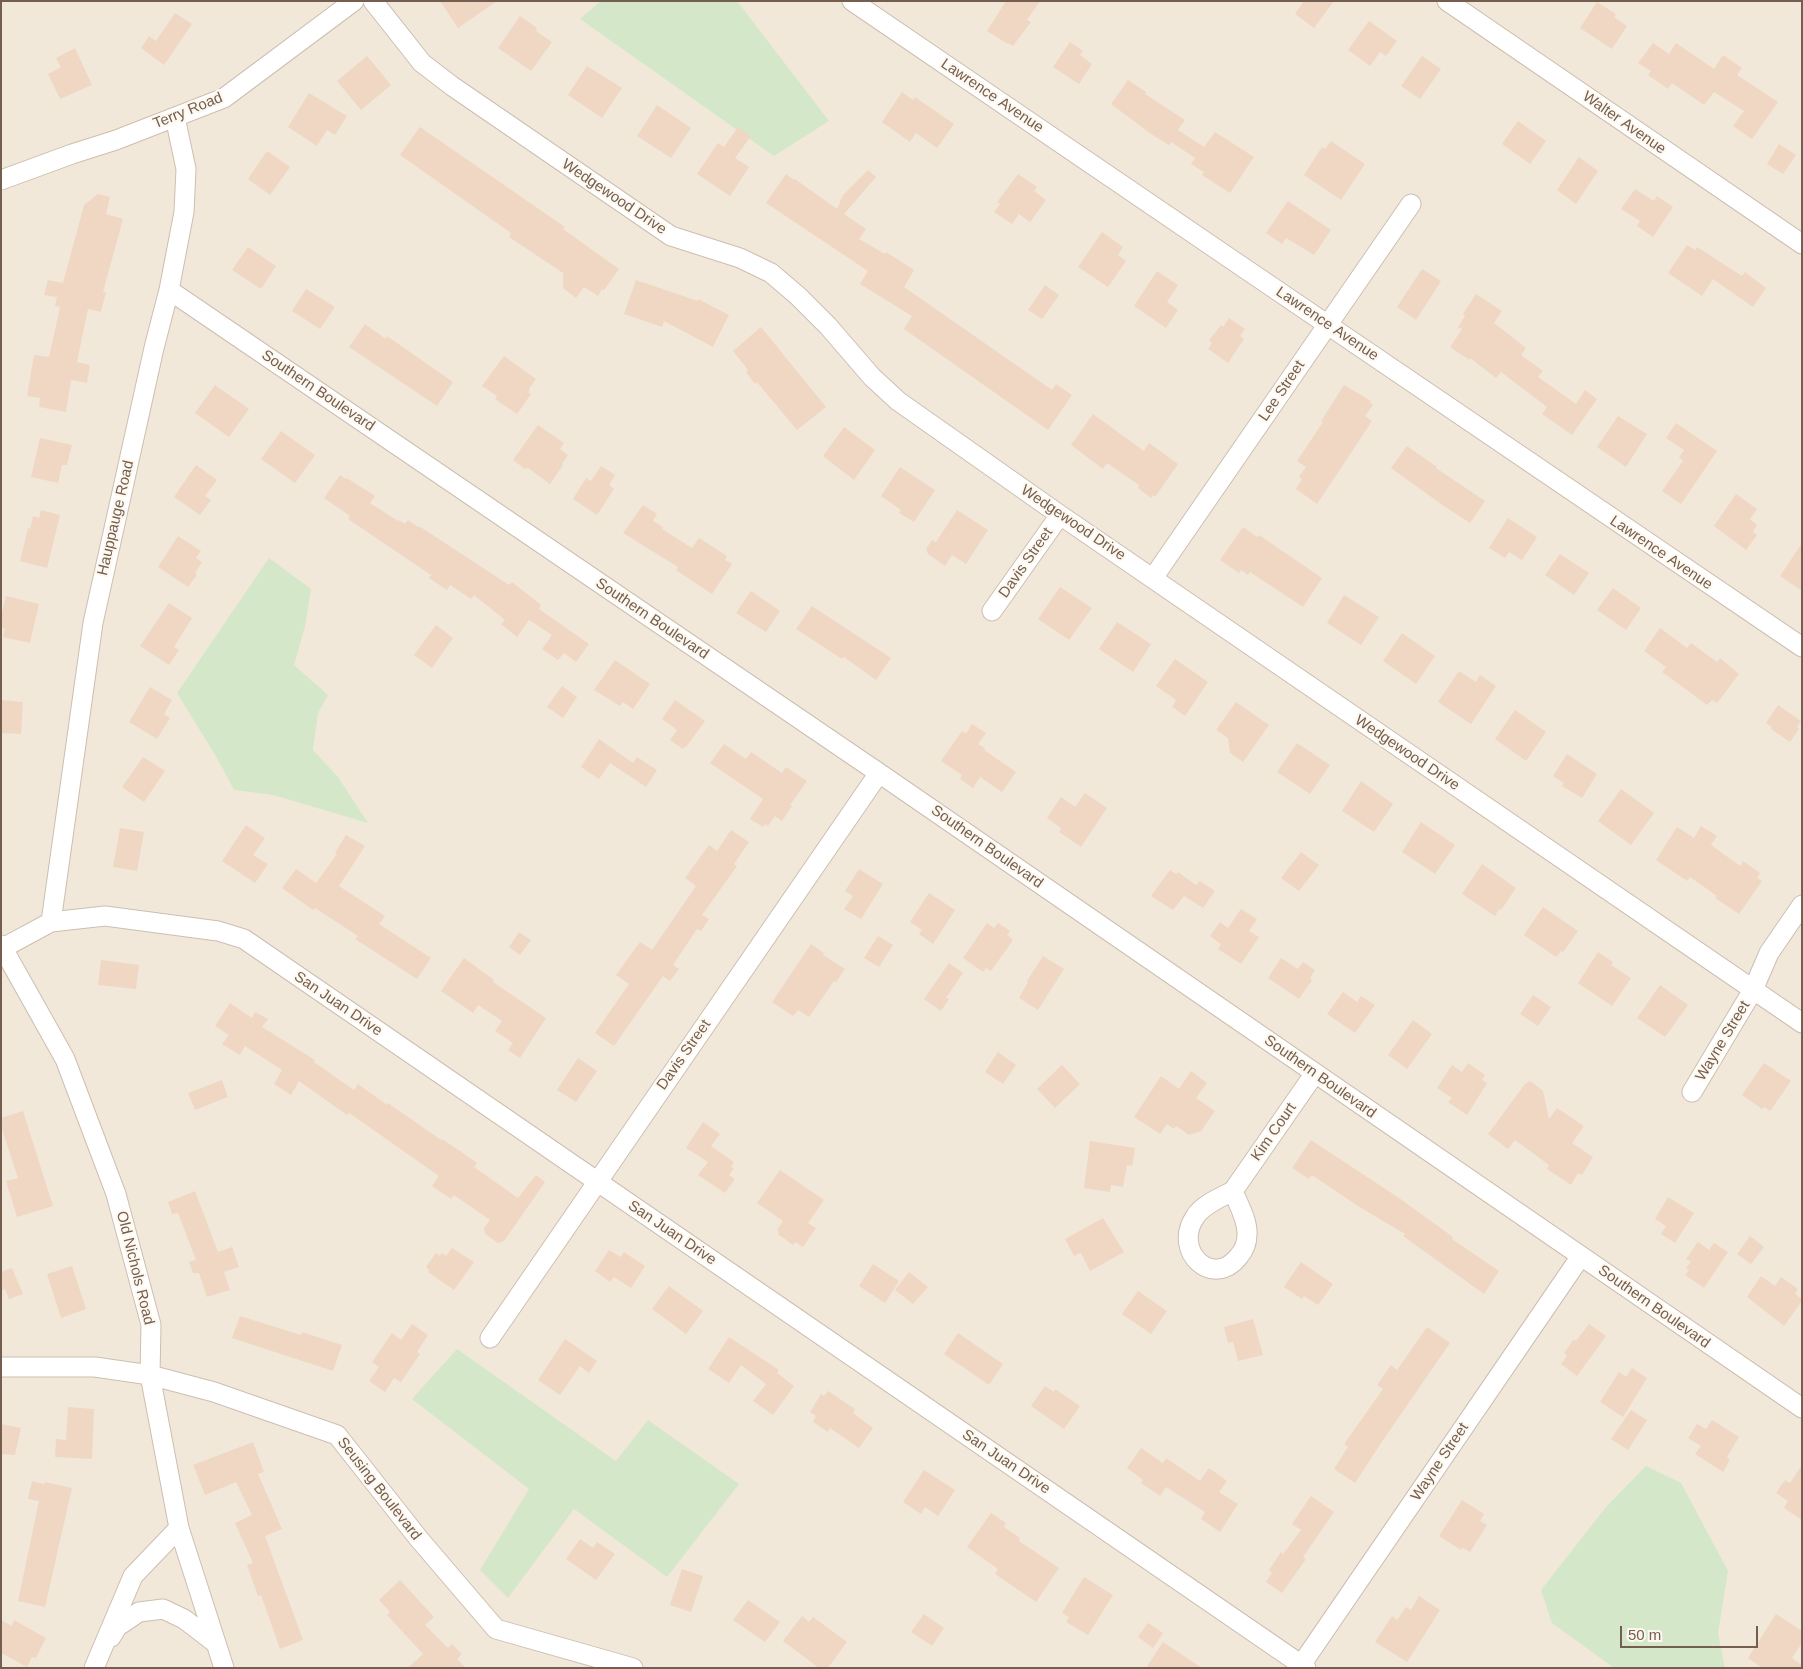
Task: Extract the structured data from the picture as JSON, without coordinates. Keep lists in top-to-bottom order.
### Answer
{
  "streets": {
    "street": [
      "Lawrence Avenue",
      "Terry Road",
      "Walter Avenue",
      "Wedgewood Drive",
      "Southern Boulevard",
      "Lee Street",
      "Hauppauge Road",
      "Davis Street",
      "San Juan Drive",
      "Wayne Street",
      "Kim Court",
      "Old Nichols Road",
      "Seusing Boulevard"
    ]
  },
  "crossings": [
    ["Lawrence Avenue", "Lee Street"],
    ["Terry Road", "Hauppauge Road"],
    ["Wedgewood Drive", "Lee Street"],
    ["Wedgewood Drive", "Davis Street"],
    ["Wedgewood Drive", "Wayne Street"],
    ["Southern Boulevard", "Hauppauge Road"],
    ["Southern Boulevard", "Davis Street"],
    ["Southern Boulevard", "Wayne Street"],
    ["Southern Boulevard", "Kim Court"],
    ["Hauppauge Road", "San Juan Drive"],
    ["Davis Street", "San Juan Drive"],
    ["San Juan Drive", "Wayne Street"],
    ["San Juan Drive", "Old Nichols Road"],
    ["Old Nichols Road", "Seusing Boulevard"]
  ],
  "scale_bar": "50 m"
}
